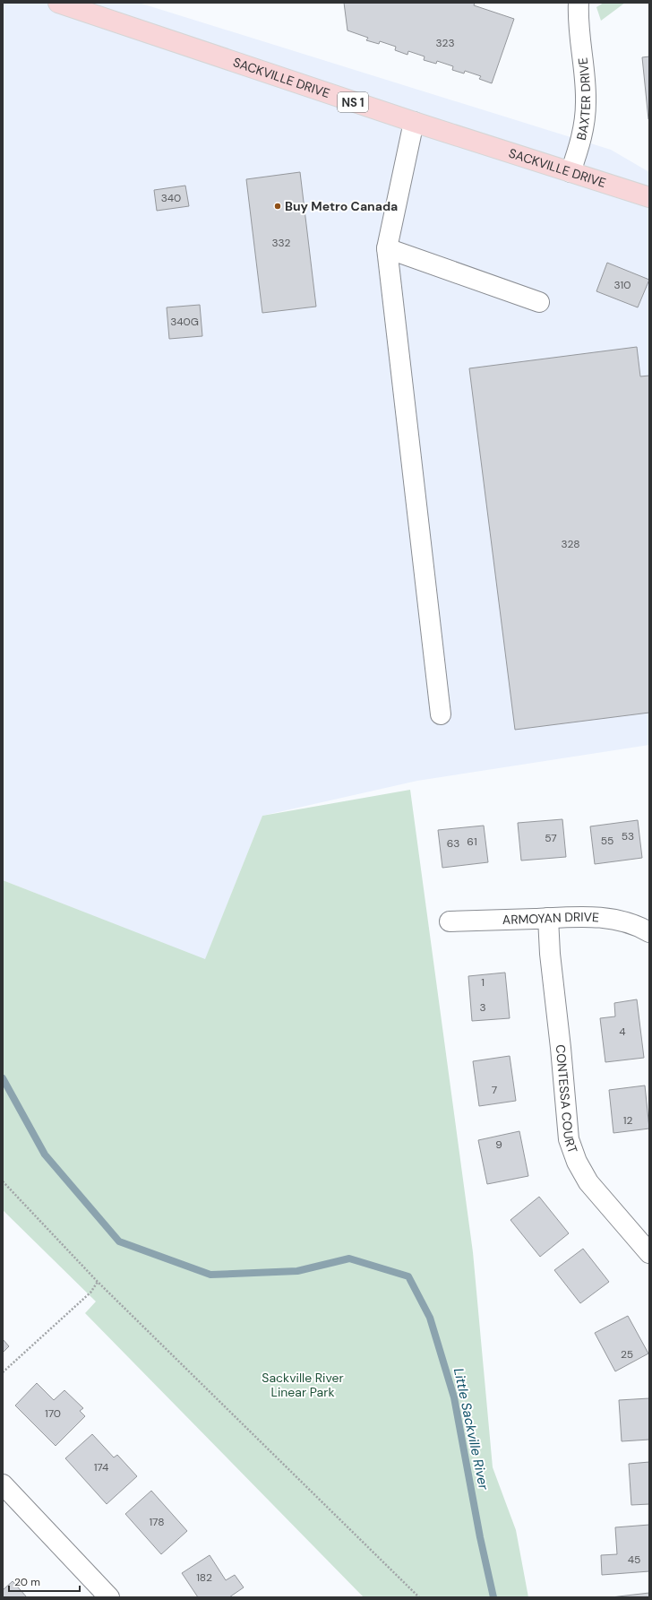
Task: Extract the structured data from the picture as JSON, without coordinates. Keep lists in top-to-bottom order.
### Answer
{
  "streets": {
    "main road": ["SACKVILLE DRIVE", "NS 1"],
    "street": ["BAXTER DRIVE", "ARMOYAN DRIVE", "CONTESSA COURT"]
  },
  "crossings": [
    ["SACKVILLE DRIVE", "BAXTER DRIVE"],
    ["ARMOYAN DRIVE", "CONTESSA COURT"]
  ],
  "water": ["Little Sackville River"],
  "parks": ["Sackville River Linear Park"],
  "places": ["Buy Metro Canada"],
  "house_numbers": [
    "323",
    "340",
    "332",
    "310",
    "340G",
    "328",
    "53",
    "57",
    "55",
    "61",
    "63",
    "1",
    "3",
    "4",
    "7",
    "12",
    "9",
    "25",
    "170",
    "174",
    "178",
    "45",
    "182"
  ],
  "scale_bar": "20 m"
}
